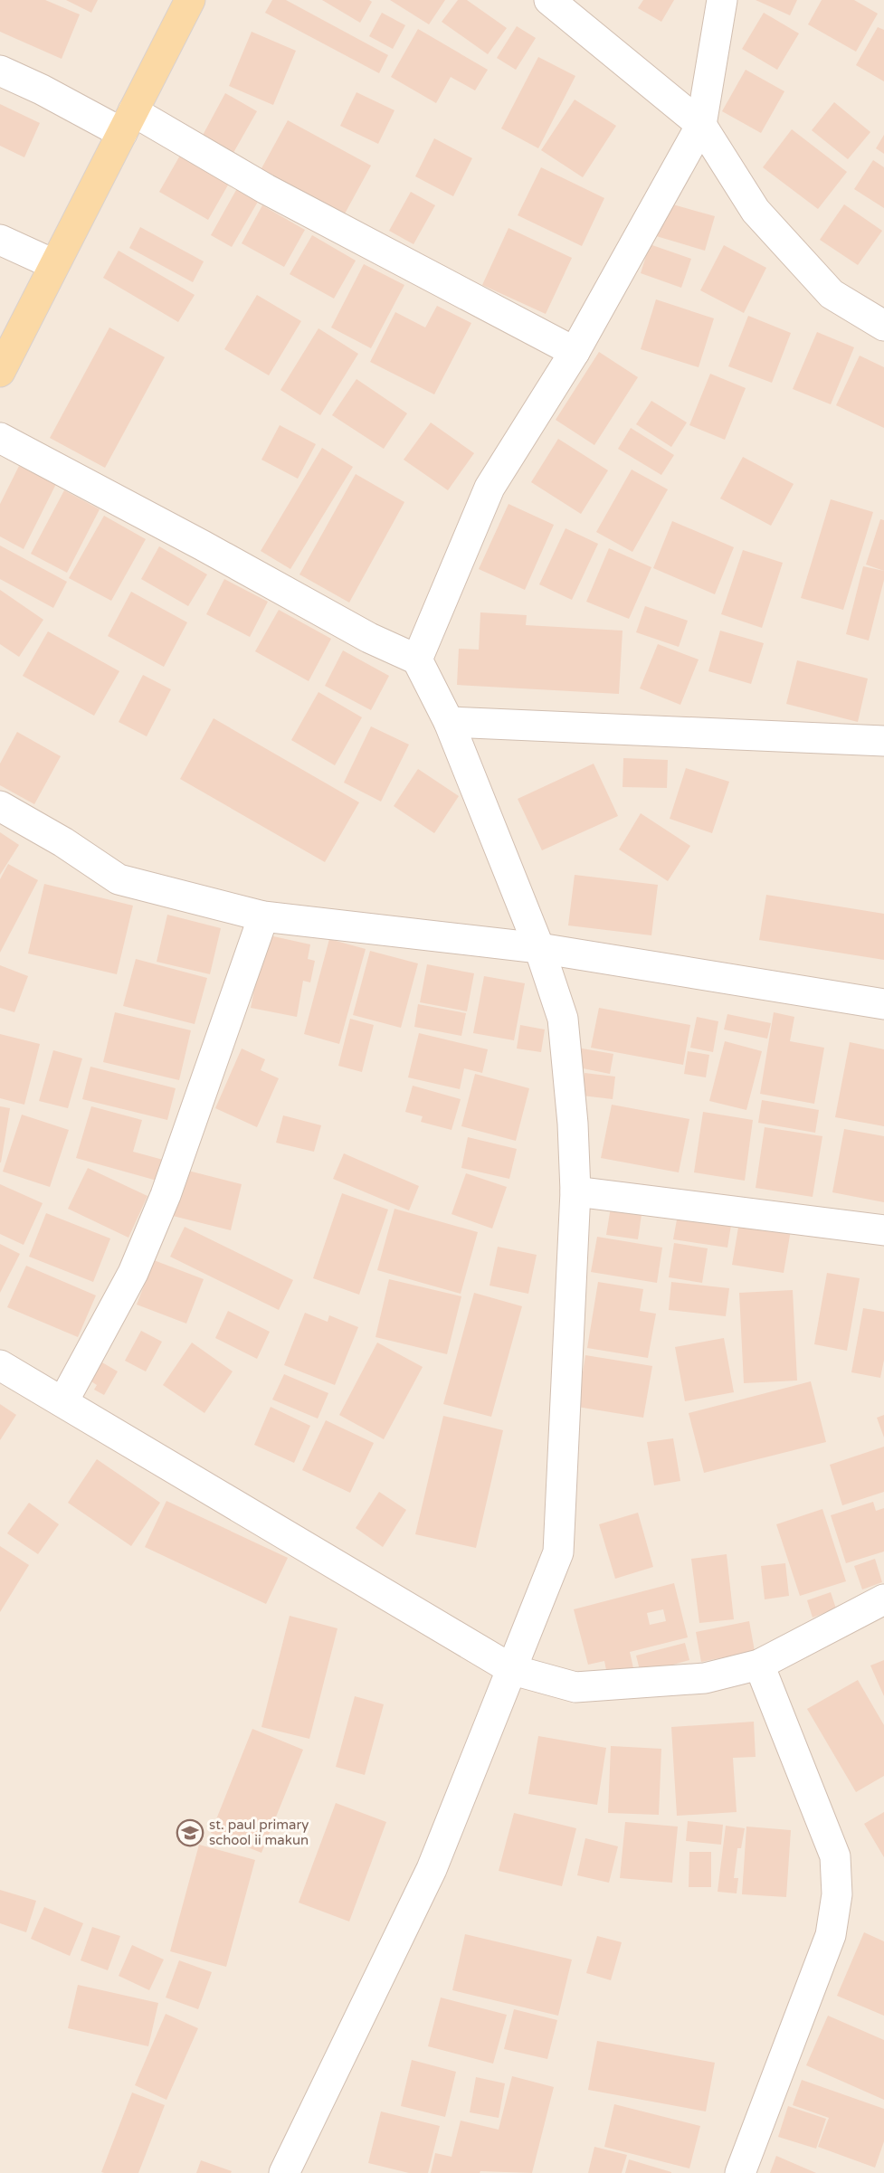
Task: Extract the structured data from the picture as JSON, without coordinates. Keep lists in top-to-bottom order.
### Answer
{
  "places": {
    "school or university": ["st. paul primary school ii makun"]
  }
}
